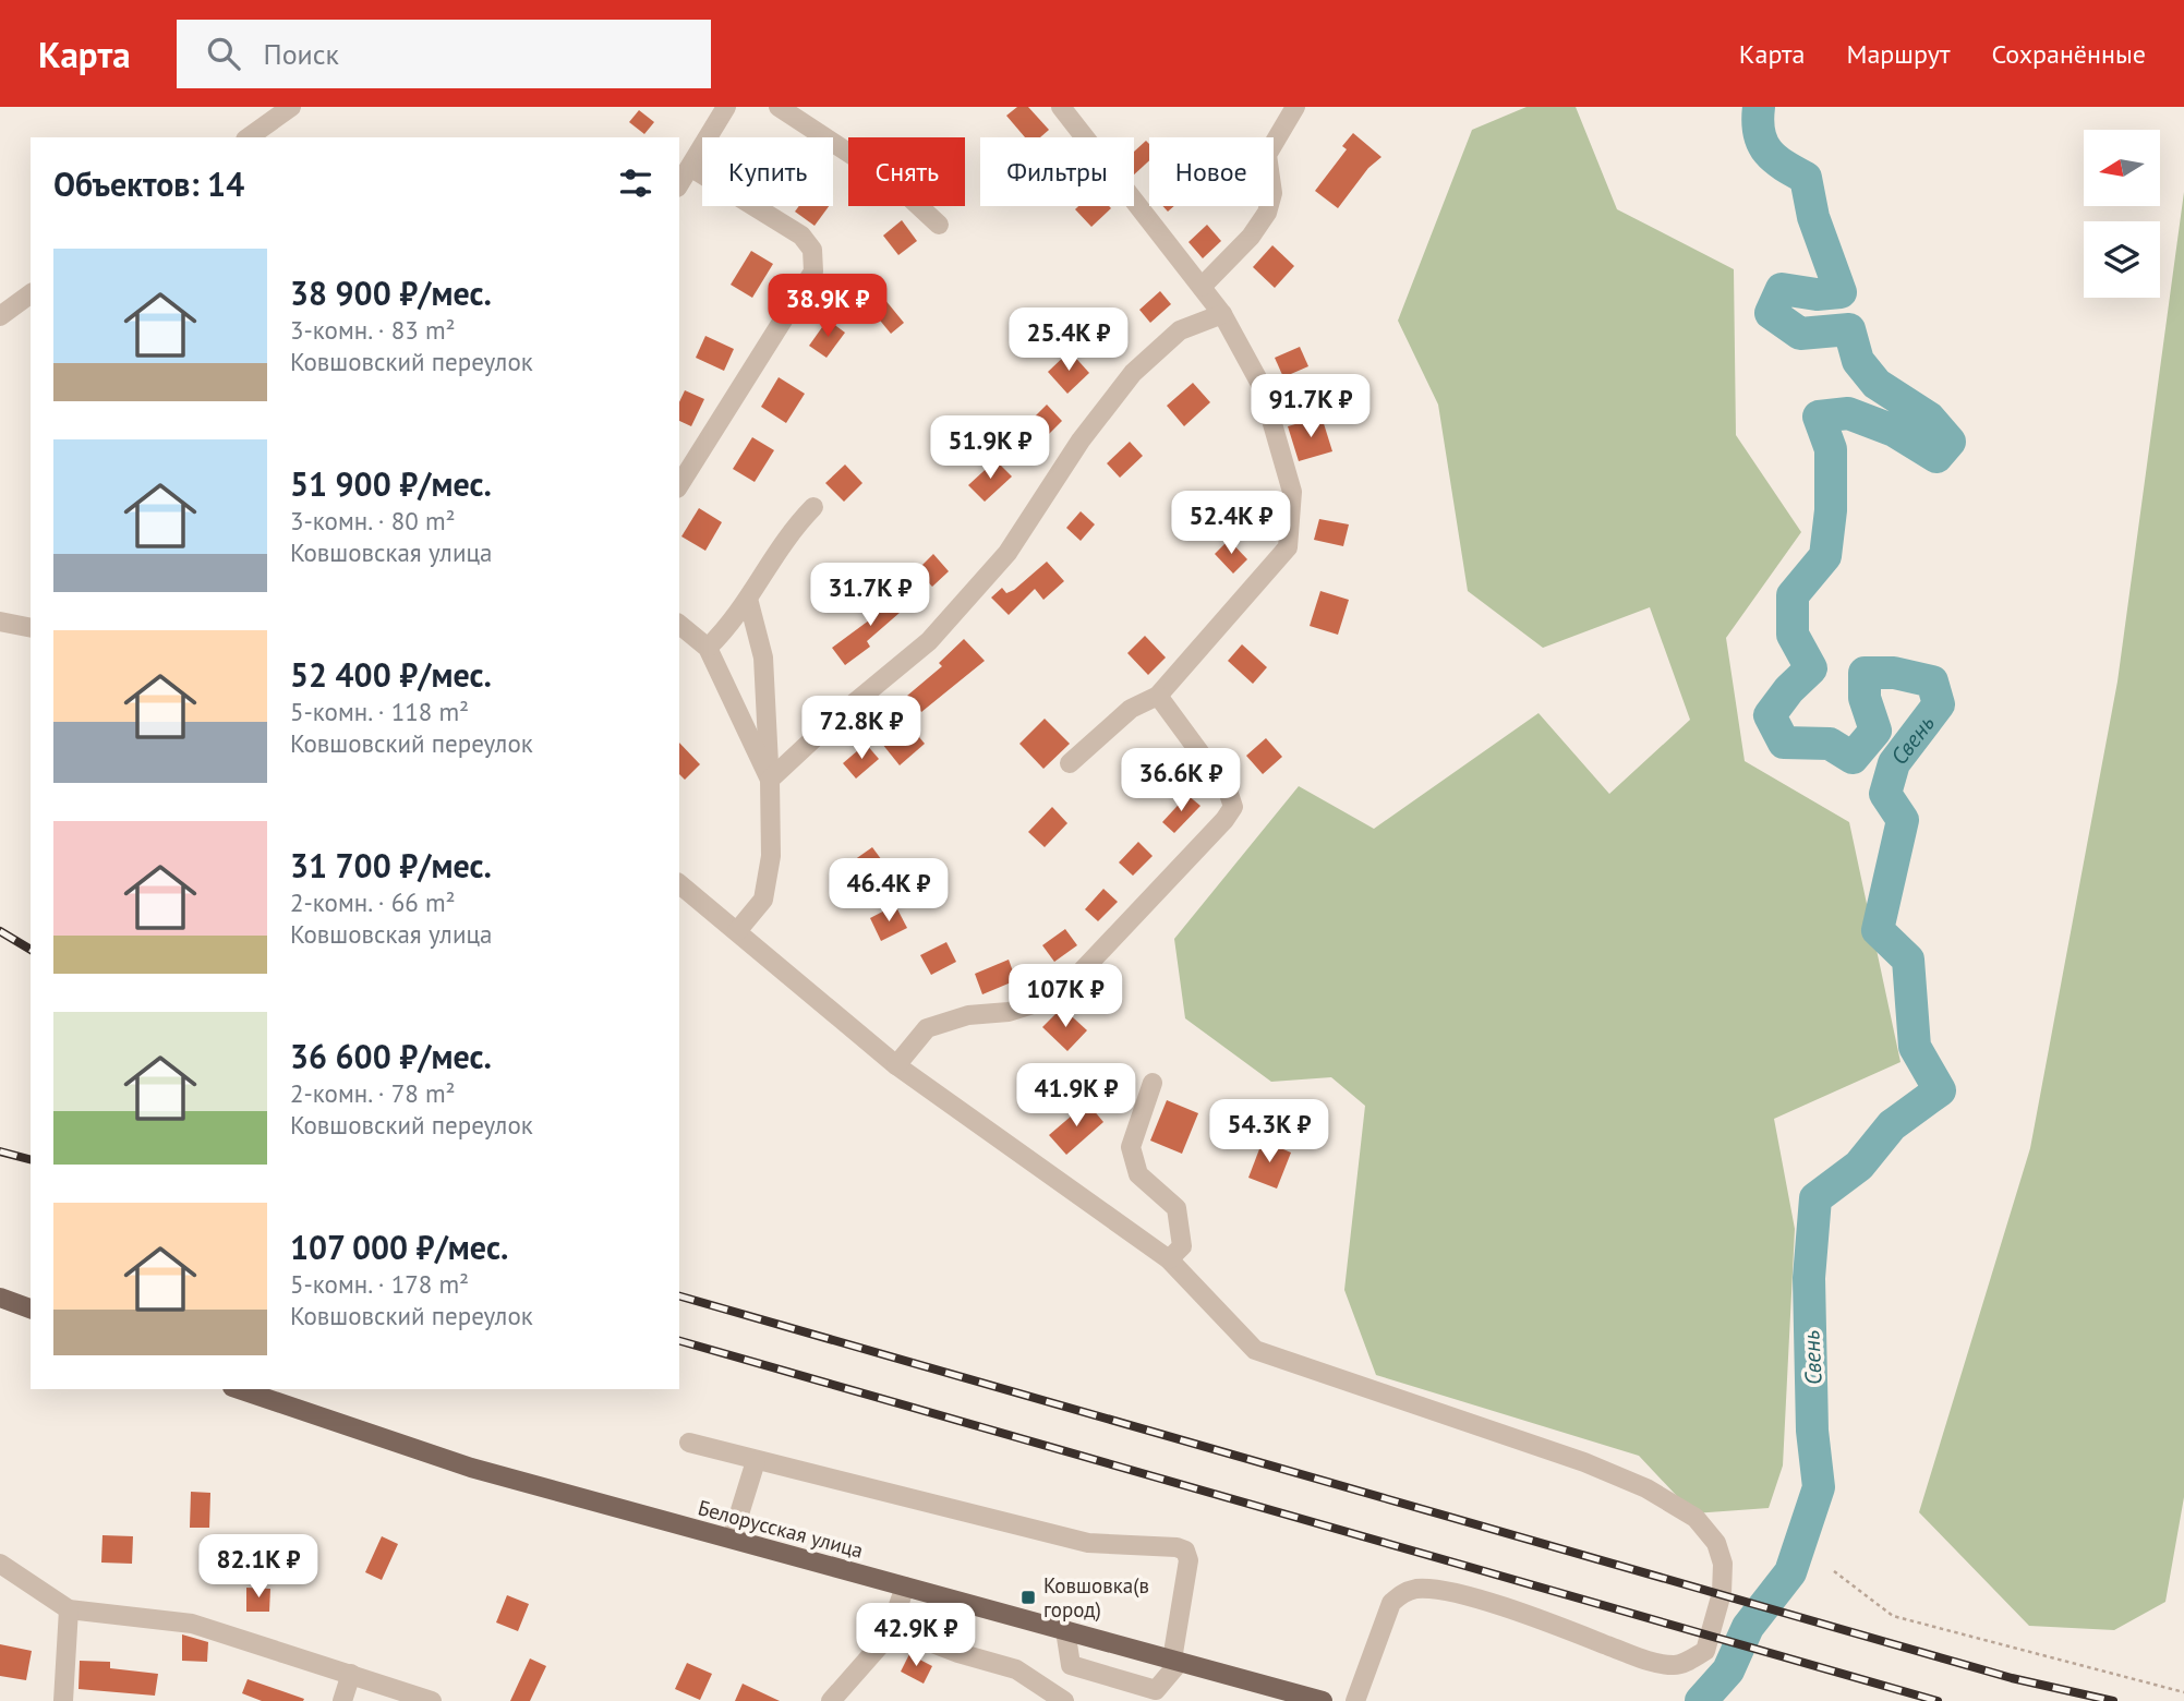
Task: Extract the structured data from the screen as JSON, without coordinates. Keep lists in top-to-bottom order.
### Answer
{
  "streets": {
    "main road": ["Белорусская улица"]
  },
  "water": ["Свень"],
  "places": {
    "transit": ["Ковшовка(в город)"]
  },
  "north": "left",
  "page": {
    "header": "Карта",
    "search": "Поиск",
    "nav": ["Карта", "Маршрут", "Сохранённые"],
    "chip": [
      "Купить",
      "Снять",
      "Фильтры",
      "Новое"
    ],
    "heading": "Объектов: 14",
    "list": [
      {
        "name": "38 900 ₽/мес.",
        "note": "3-комн. · 83 m² · Ковшовский переулок"
      },
      {
        "name": "51 900 ₽/мес.",
        "note": "3-комн. · 80 m² · Ковшовская улица"
      },
      {
        "name": "52 400 ₽/мес.",
        "note": "5-комн. · 118 m² · Ковшовский переулок"
      },
      {
        "name": "31 700 ₽/мес.",
        "note": "2-комн. · 66 m² · Ковшовская улица"
      },
      {
        "name": "36 600 ₽/мес.",
        "note": "2-комн. · 78 m² · Ковшовский переулок"
      },
      {
        "name": "107 000 ₽/мес.",
        "note": "5-комн. · 178 m² · Ковшовский переулок"
      }
    ],
    "price": [
      "38.9K ₽",
      "25.4K ₽",
      "91.7K ₽",
      "51.9K ₽",
      "52.4K ₽",
      "31.7K ₽",
      "72.8K ₽",
      "36.6K ₽",
      "46.4K ₽",
      "107K ₽",
      "41.9K ₽",
      "54.3K ₽",
      "82.1K ₽",
      "42.9K ₽"
    ]
  }
}
